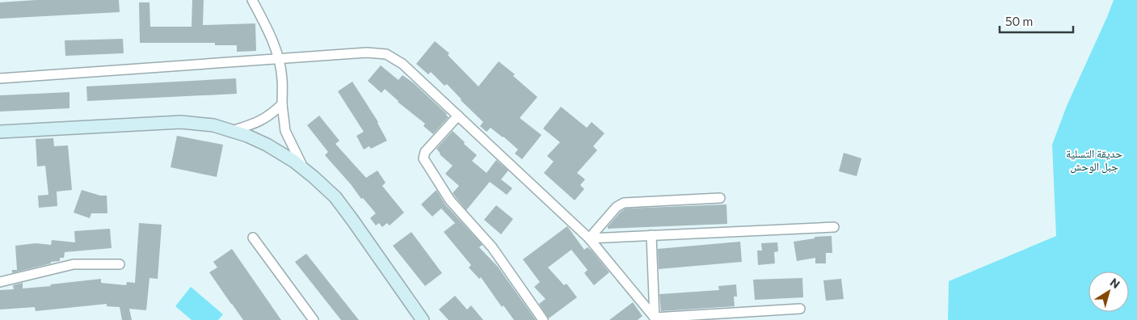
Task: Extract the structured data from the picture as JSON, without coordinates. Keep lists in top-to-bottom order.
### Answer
{
  "parks": ["حديقة التسلية جبل الوحش"],
  "scale_bar": "50 m",
  "north": "top right"
}
